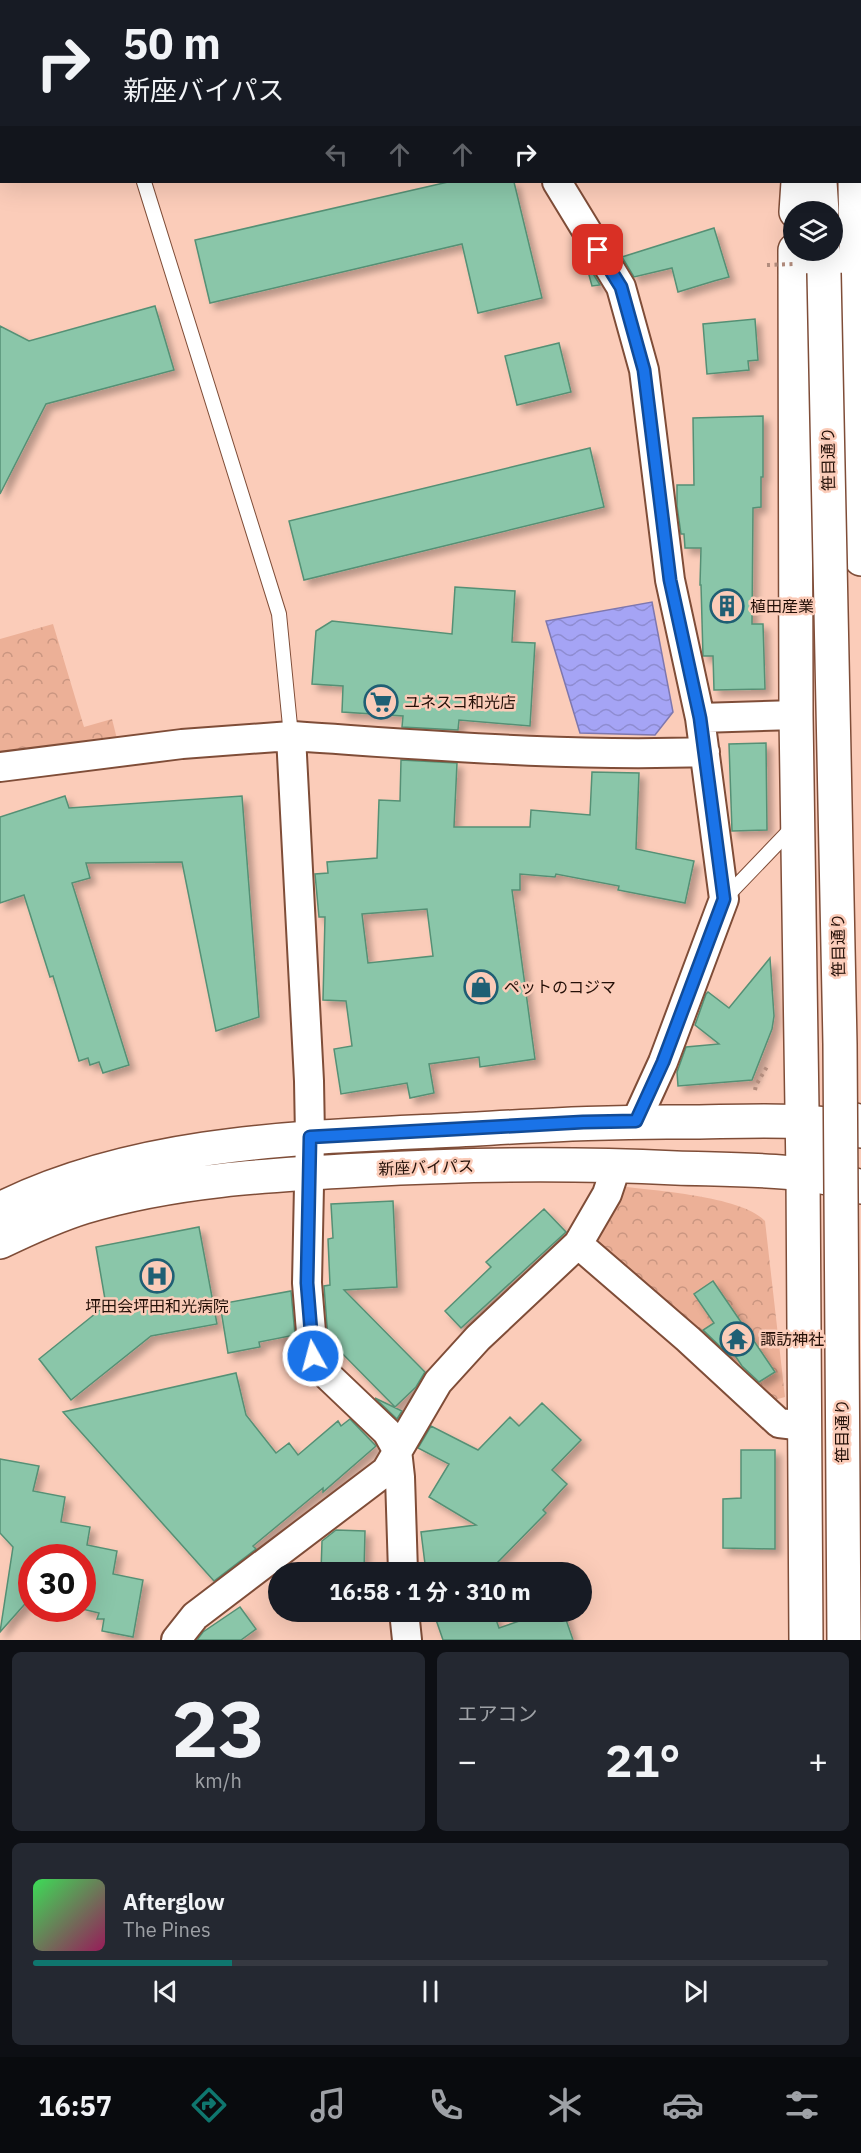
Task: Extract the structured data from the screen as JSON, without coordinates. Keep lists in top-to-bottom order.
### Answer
{
  "streets": {
    "main road": ["笹目通り", "新座バイパス"]
  },
  "places": {
    "building": ["植田産業"],
    "supermarket": ["ユネスコ和光店"],
    "shop": ["ペットのコジマ"],
    "hospital": ["坪田会坪田和光病院"],
    "temple": ["諏訪神社"]
  },
  "page": {
    "turn": ["50 m", "新座バイパス"],
    "limit": "30",
    "trip": "16:58 · 1 分 · 310 m",
    "tile": [
      ["23", "km/h"],
      "エアコン"
    ],
    "heat": ["−", "21°", "+"],
    "song": ["Afterglow", "The Pines"],
    "tabs": "16:57"
  }
}
